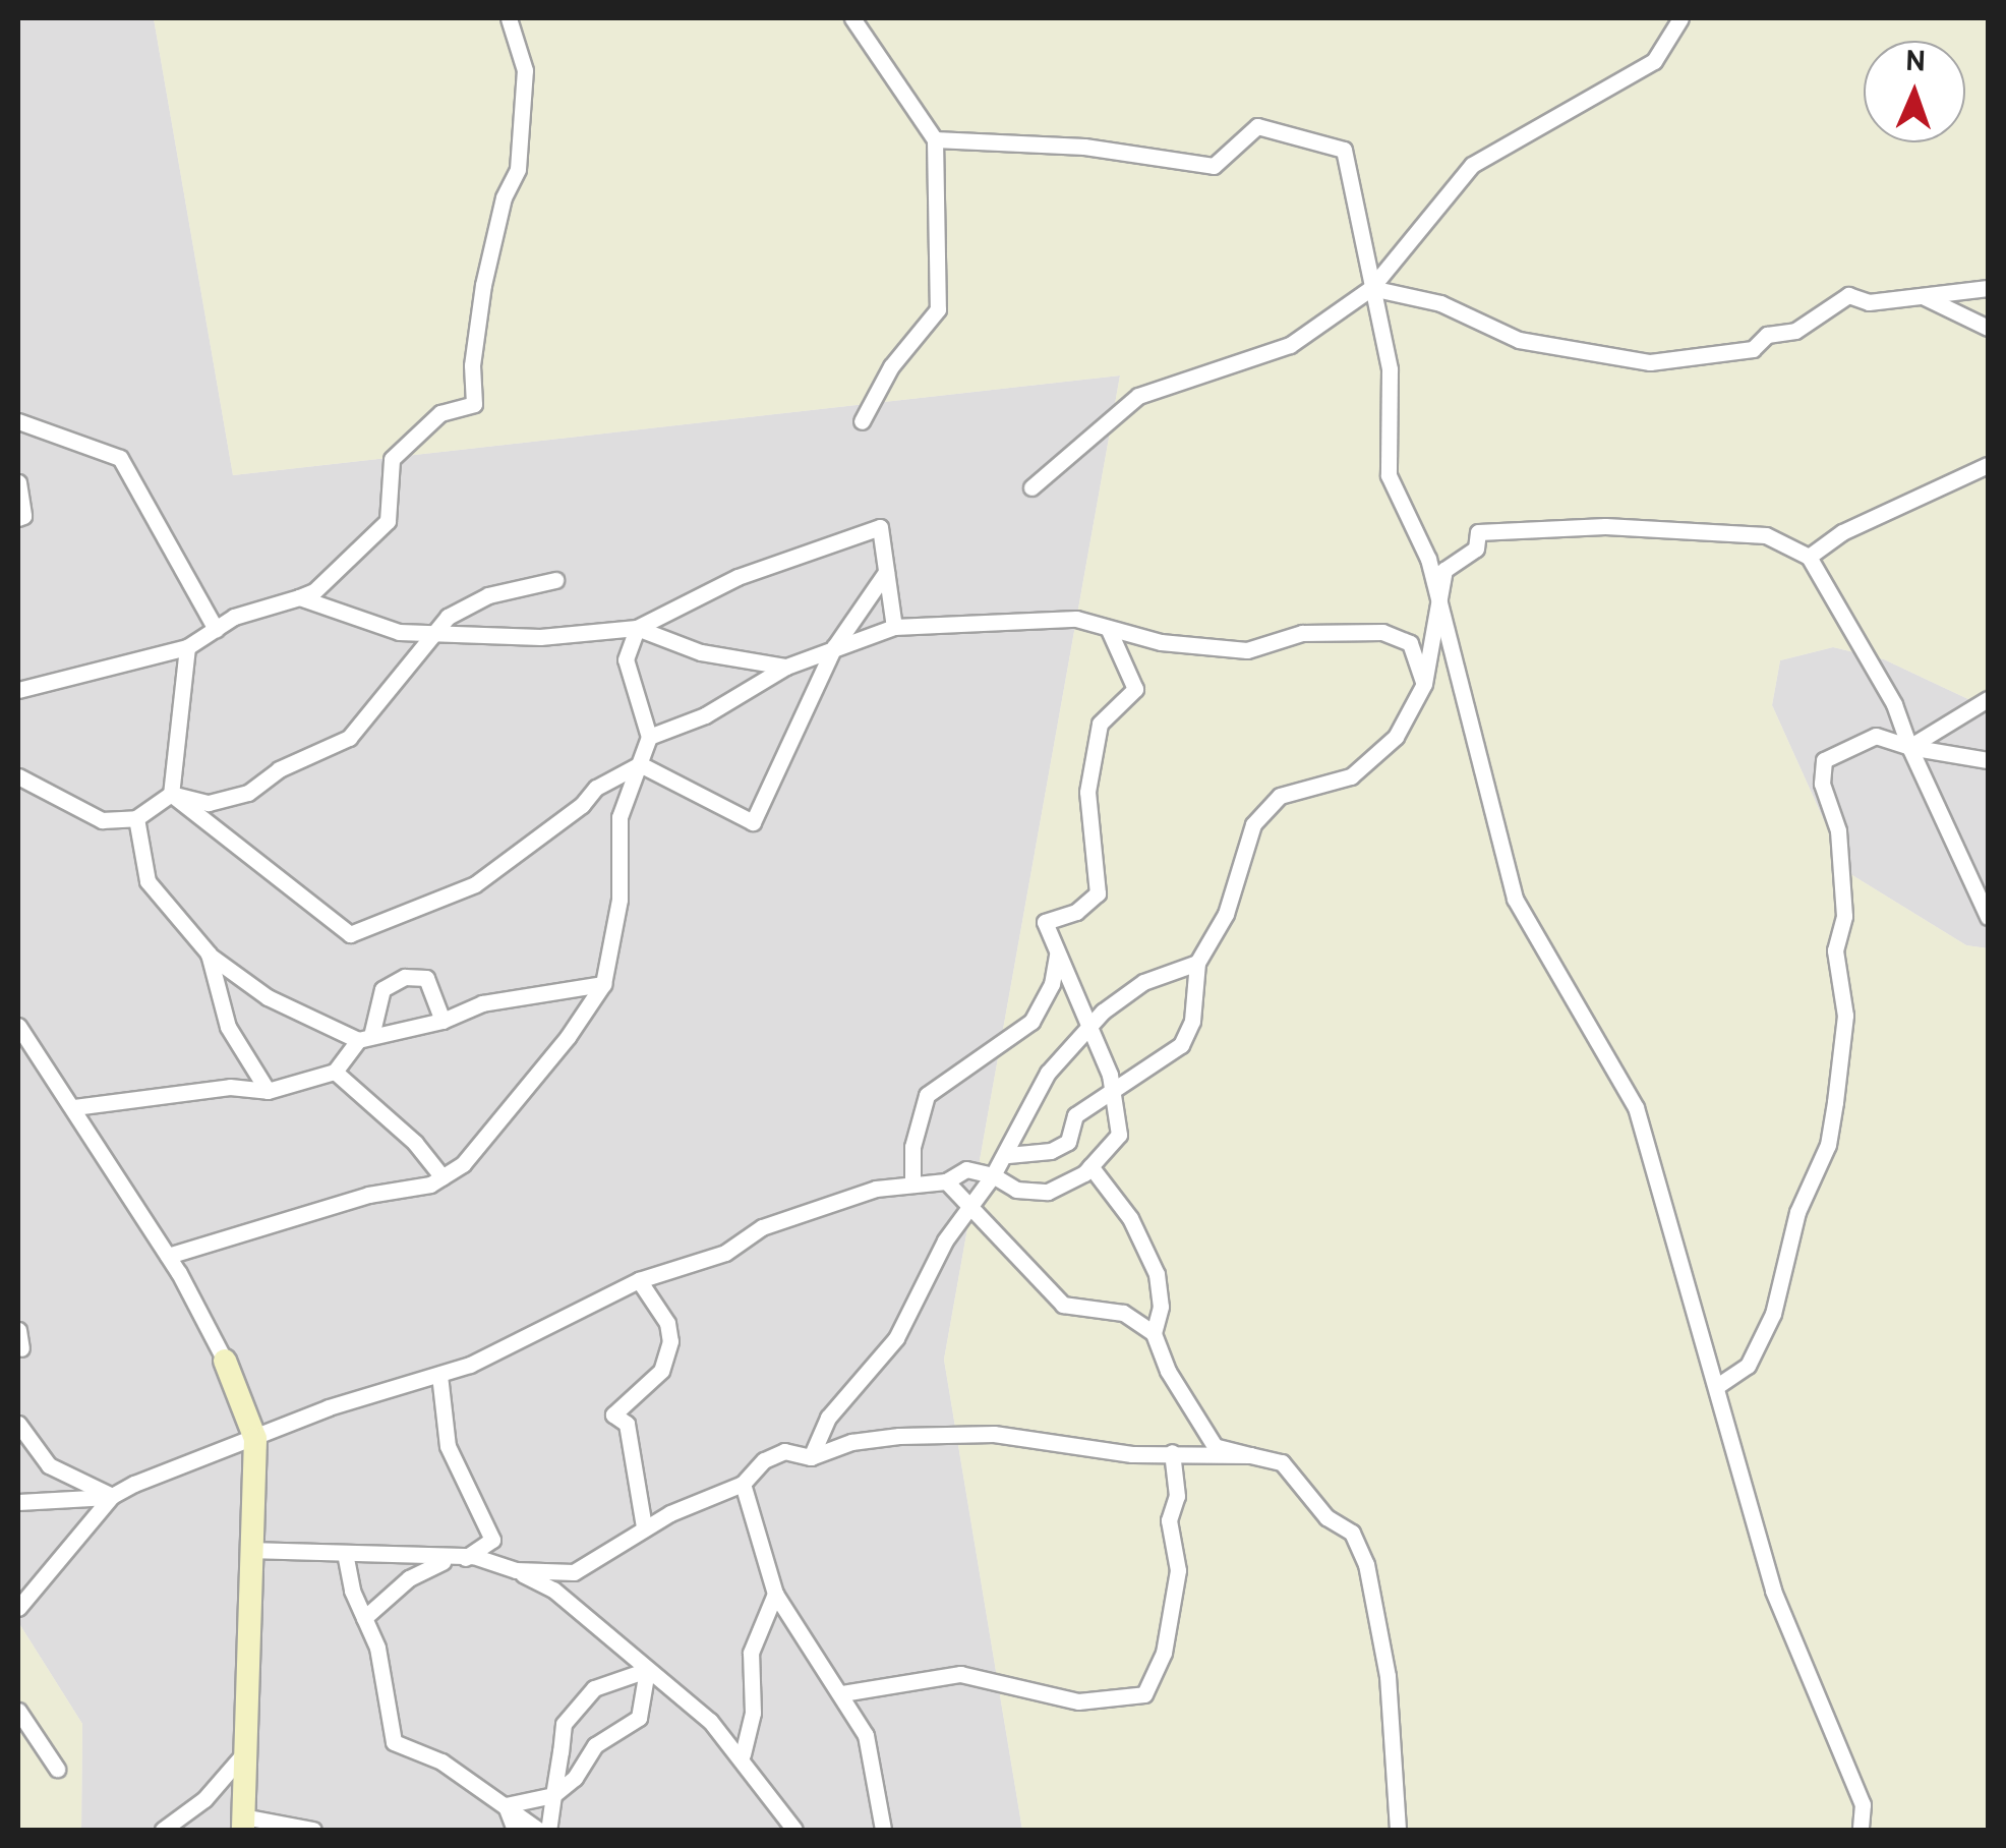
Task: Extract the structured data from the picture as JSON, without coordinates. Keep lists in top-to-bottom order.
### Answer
{
  "north": "top"
}
